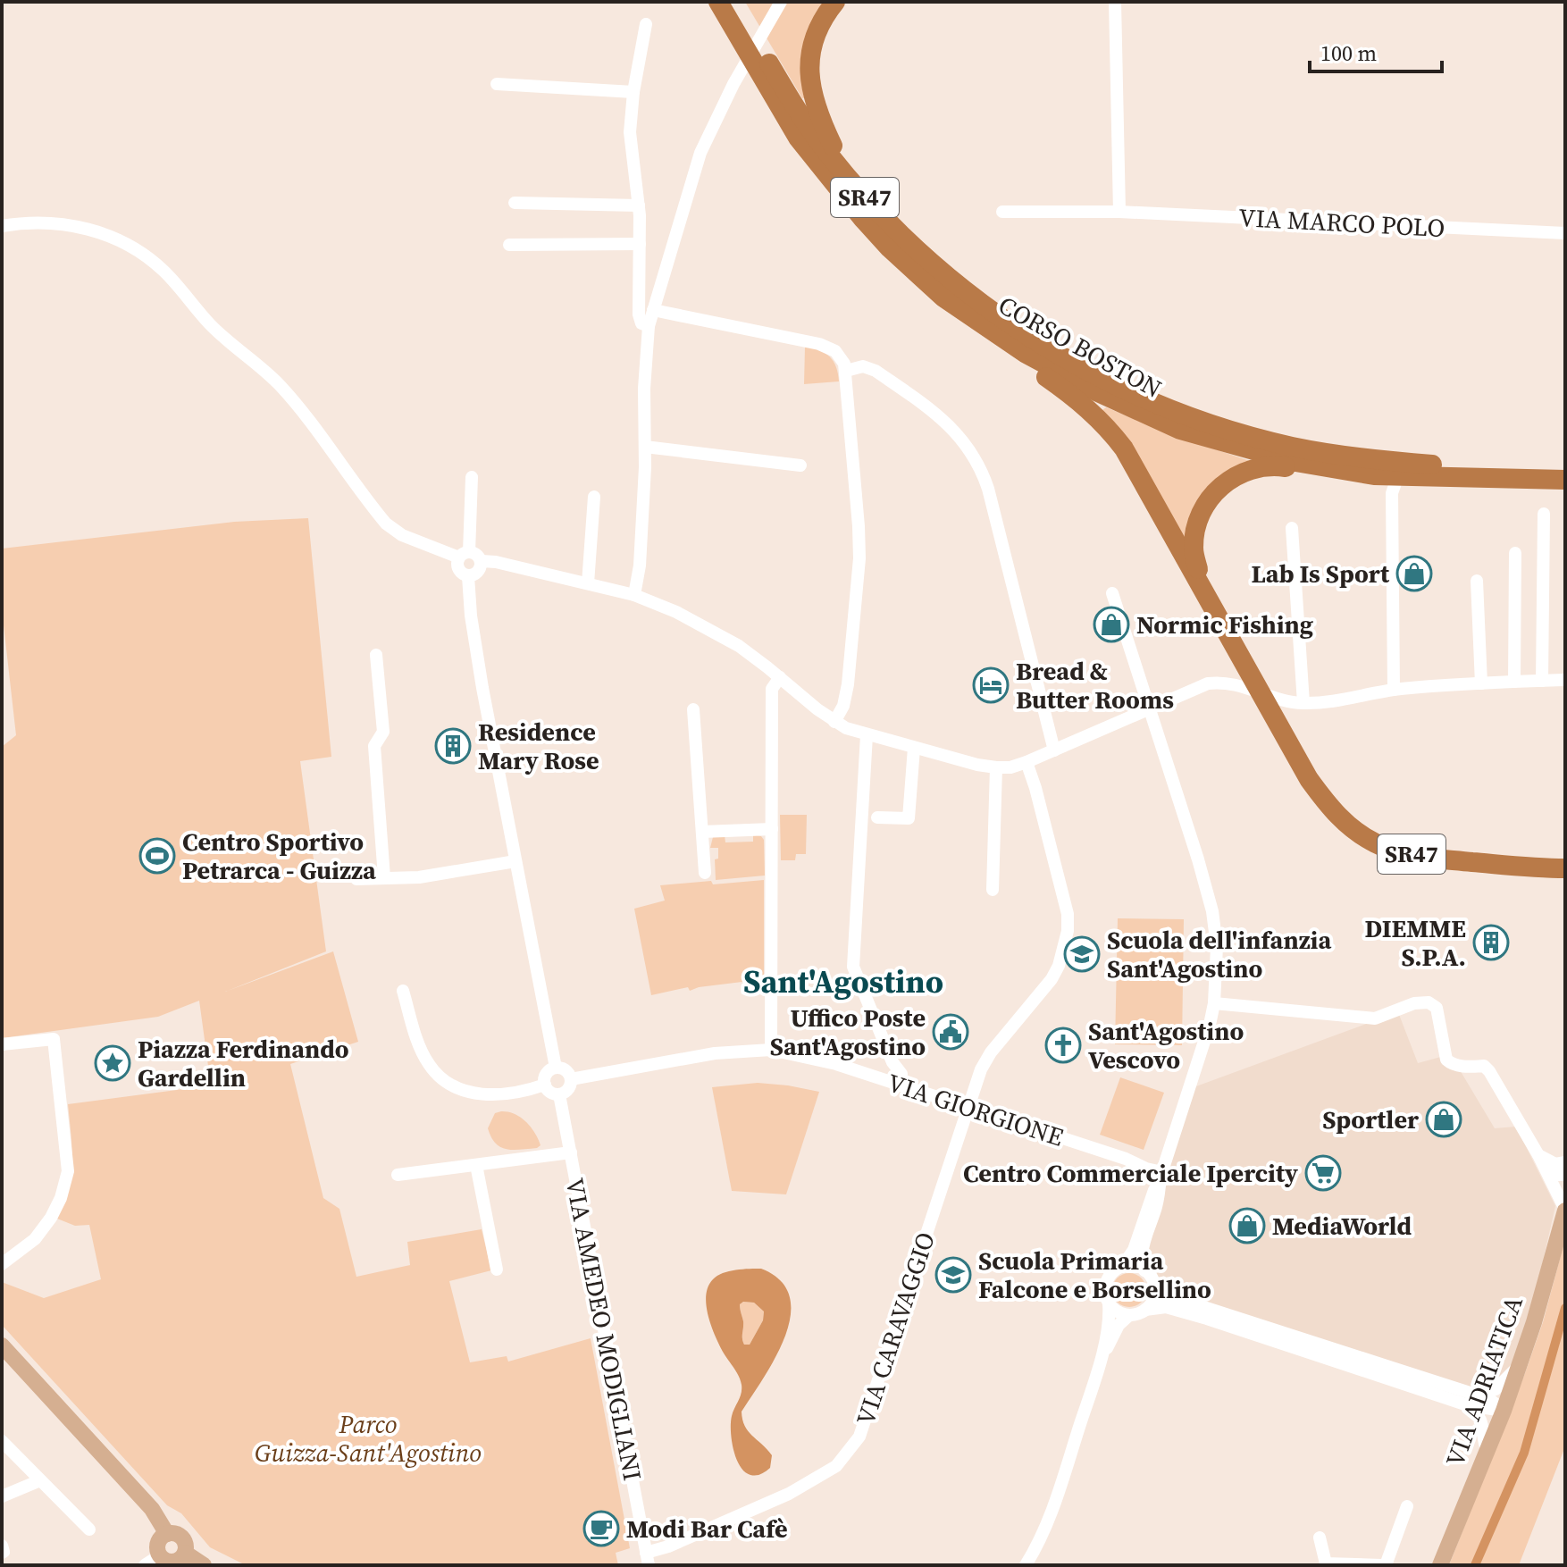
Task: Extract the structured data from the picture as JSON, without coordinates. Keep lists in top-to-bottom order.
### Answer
{
  "streets": {
    "highway": ["SR47", "CORSO BOSTON"],
    "main road": ["VIA ADRIATICA"],
    "street": [
      "VIA MARCO POLO",
      "VIA GIORGIONE",
      "VIA CARAVAGGIO",
      "VIA AMEDEO MODIGLIANI"
    ]
  },
  "crossings": [
    ["SR47", "CORSO BOSTON"],
    ["VIA GIORGIONE", "VIA CARAVAGGIO"],
    ["VIA GIORGIONE", "VIA AMEDEO MODIGLIANI"],
    ["VIA CARAVAGGIO", "VIA AMEDEO MODIGLIANI"]
  ],
  "districts": ["Sant'Agostino"],
  "parks": ["Parco Guizza-Sant'Agostino"],
  "places": {
    "shop": [
      "Lab Is Sport",
      "Normic Fishing",
      "Sportler",
      "MediaWorld"
    ],
    "hotel": ["Bread & Butter Rooms"],
    "building": ["Residence Mary Rose", "DIEMME S.P.A."],
    "sports": ["Centro Sportivo Petrarca - Guizza"],
    "school or university": ["Scuola dell'infanzia Sant'Agostino", "Scuola Primaria Falcone e Borsellino"],
    "public building": ["Uffico Poste Sant'Agostino"],
    "church": ["Sant'Agostino Vescovo"],
    "place": ["Piazza Ferdinando Gardellin"],
    "supermarket": ["Centro Commerciale Ipercity"],
    "cafe": ["Modi Bar Cafè"]
  },
  "scale_bar": "100 m"
}
